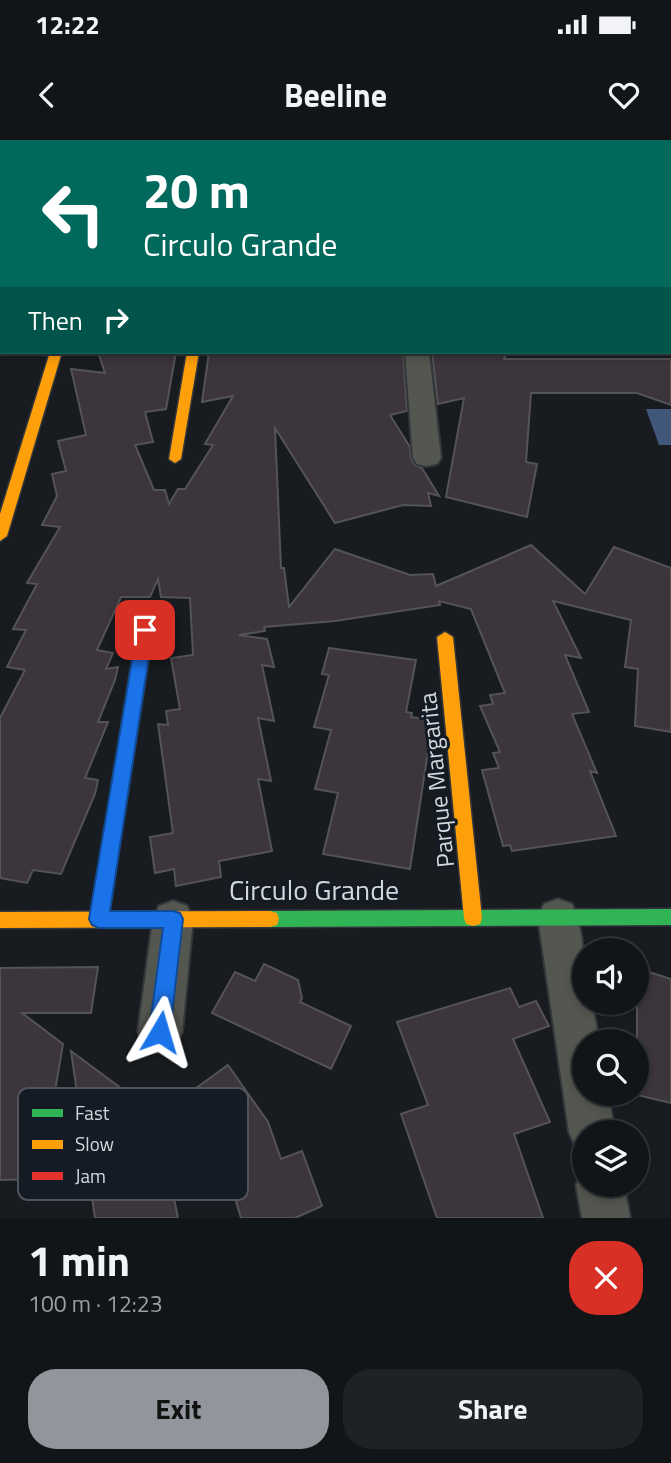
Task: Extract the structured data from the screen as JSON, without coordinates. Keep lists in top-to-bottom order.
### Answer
{
  "streets": {
    "street": ["Parque Margarita", "Circulo Grande"]
  },
  "crossings": [
    ["Parque Margarita", "Circulo Grande"]
  ],
  "legend": ["Fast", "Slow", "Jam"],
  "page": {
    "status": "12:22",
    "header": "Beeline",
    "turn": ["20 m", "Circulo Grande"],
    "then": "Then",
    "heading": ["1 min", "100 m · 12:23"],
    "buttons": ["Exit", "Share"]
  }
}
